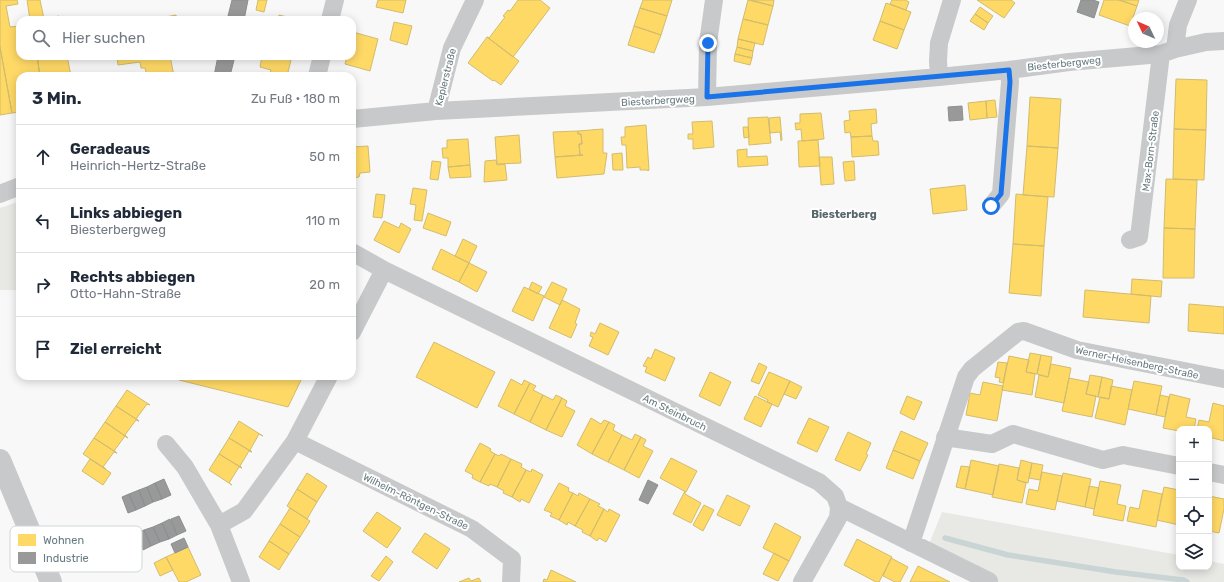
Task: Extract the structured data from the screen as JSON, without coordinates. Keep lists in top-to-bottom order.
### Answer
{
  "streets": {
    "street": [
      "Biesterbergweg",
      "Keplerstraße",
      "Max-Born-Straße",
      "Werner-Heisenberg-Straße",
      "Am Steinbruch",
      "Wilhelm-Röntgen-Straße"
    ]
  },
  "crossings": [
    ["Biesterbergweg", "Keplerstraße"],
    ["Biesterbergweg", "Max-Born-Straße"]
  ],
  "districts": ["Biesterberg"],
  "legend": ["Wohnen", "Industrie"],
  "north": "top left",
  "page": {
    "search": "Hier suchen",
    "heading": ["3 Min.", "Zu Fuß · 180 m"],
    "list": [
      ["Geradeaus", "Heinrich-Hertz-Straße", "50 m"],
      ["Links abbiegen", "Biesterbergweg", "110 m"],
      ["Rechts abbiegen", "Otto-Hahn-Straße", "20 m"],
      "Ziel erreicht"
    ],
    "map_buttons": ["+", "−"]
  }
}
